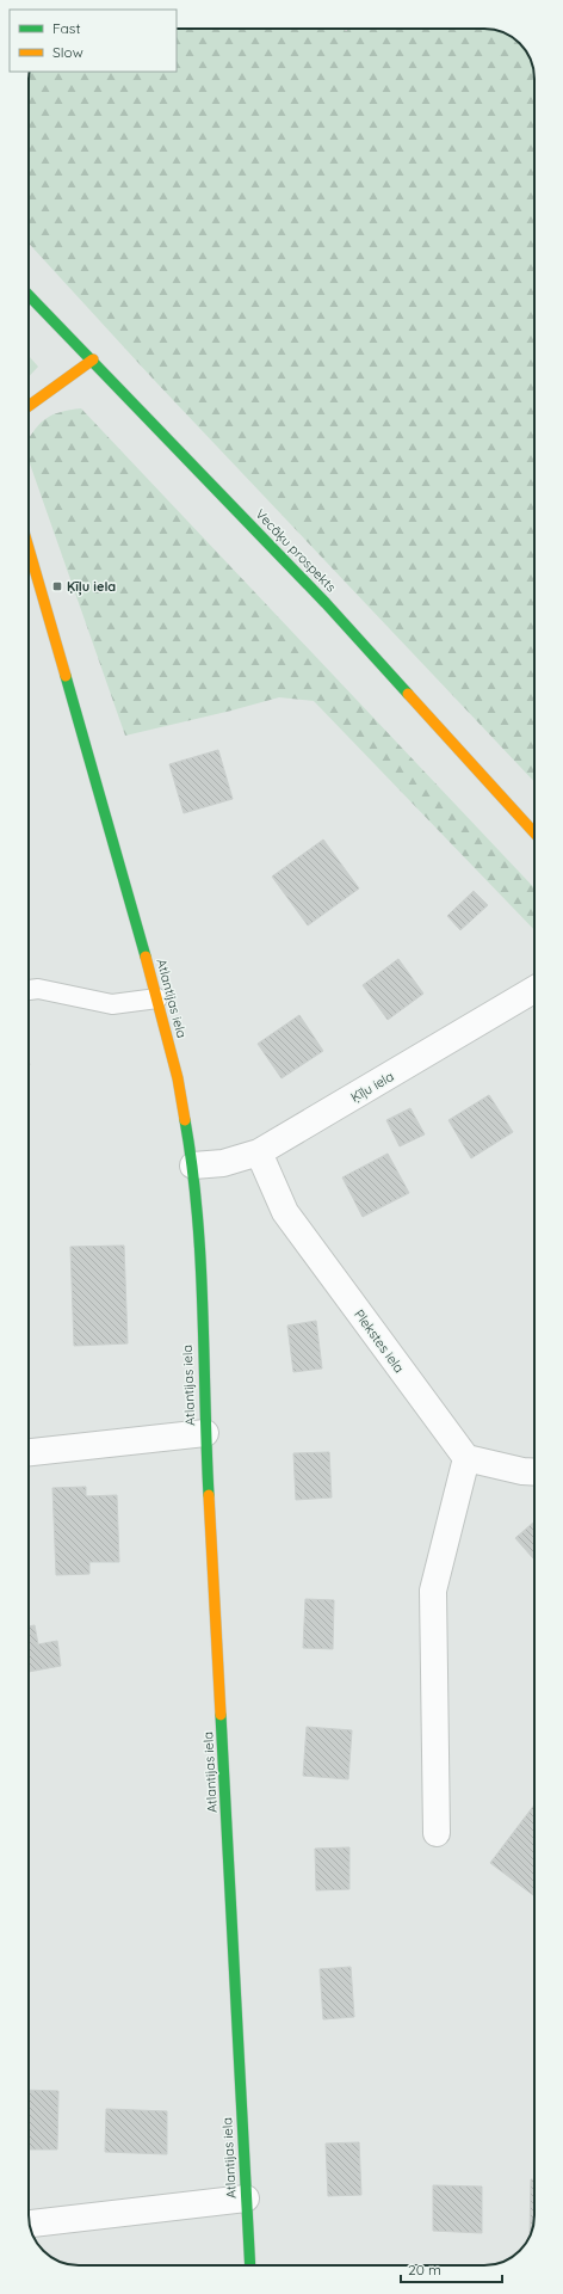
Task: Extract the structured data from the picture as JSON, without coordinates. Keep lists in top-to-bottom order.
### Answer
{
  "streets": {
    "main road": ["Vecāķu prospekts", "Atlantijas iela"],
    "street": ["Ķīļu iela", "Plekstes iela"]
  },
  "crossings": [
    ["Atlantijas iela", "Ķīļu iela"],
    ["Ķīļu iela", "Plekstes iela"]
  ],
  "places": {
    "transit": ["Ķīļu iela"]
  },
  "legend": ["Fast", "Slow"],
  "scale_bar": "20 m"
}
